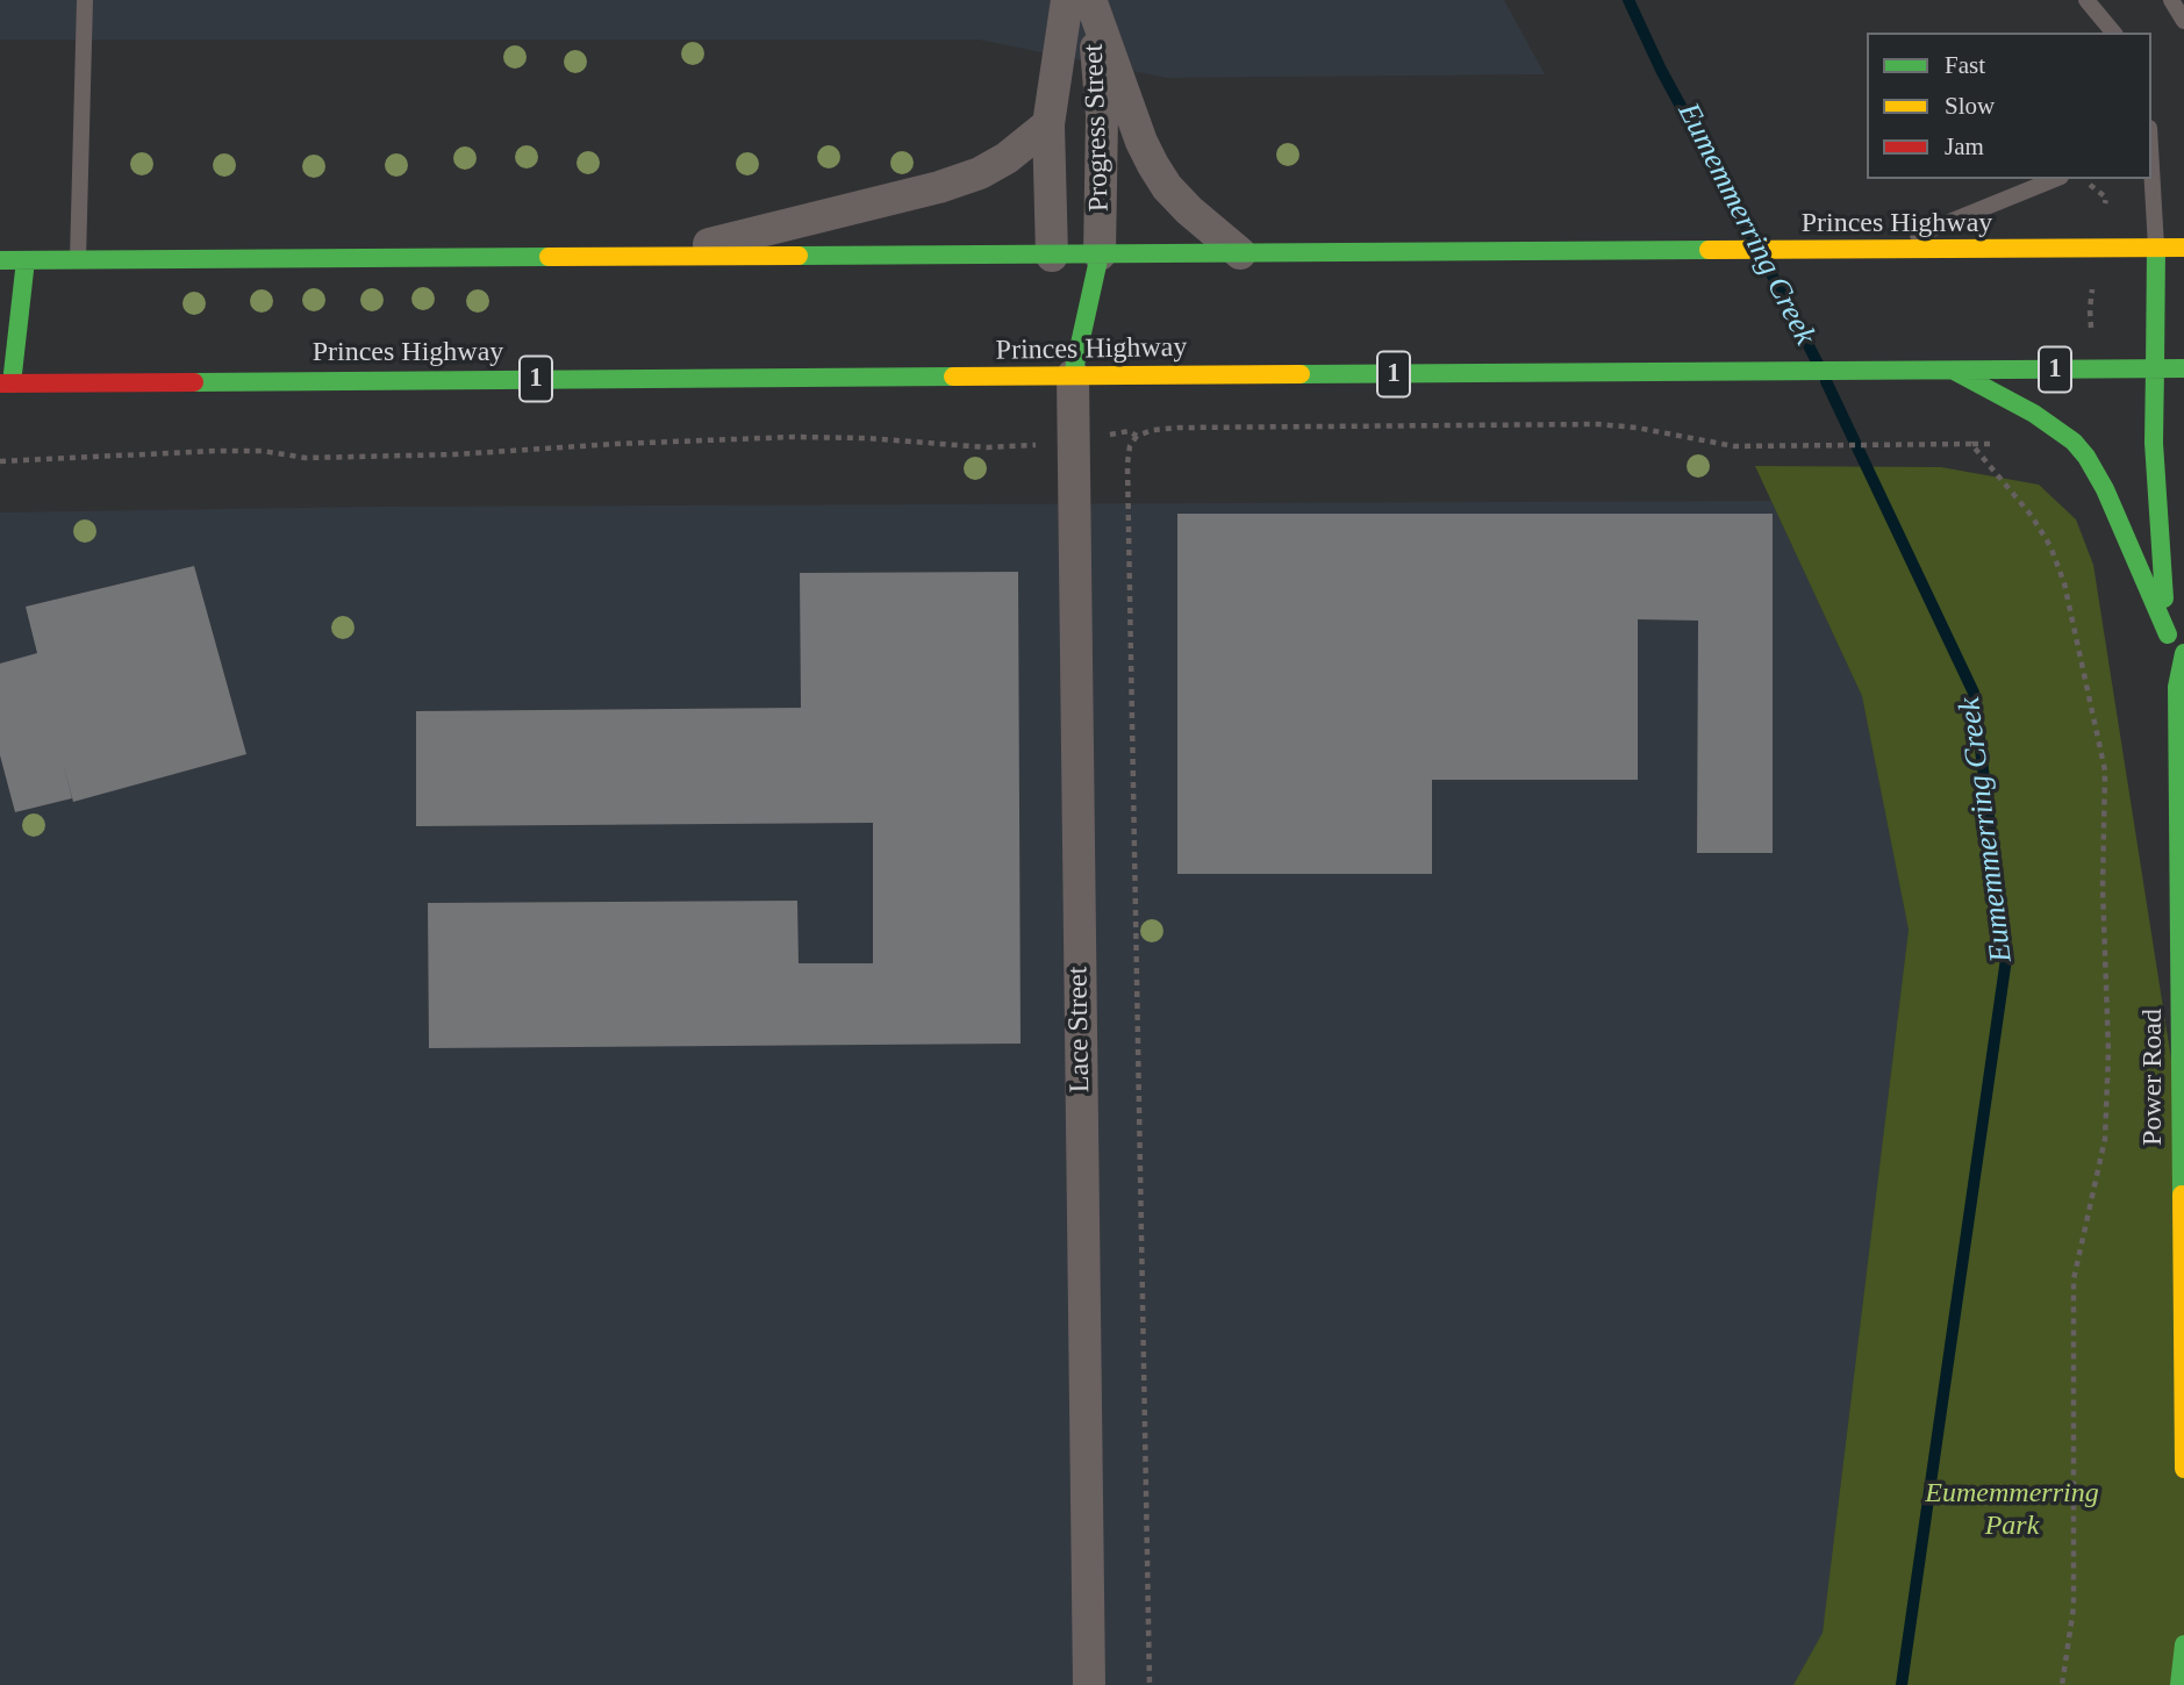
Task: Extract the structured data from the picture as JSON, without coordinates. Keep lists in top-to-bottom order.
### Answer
{
  "streets": {
    "main road": ["Princes Highway", "1", "Power Road"],
    "street": ["Progress Street", "Lace Street"]
  },
  "crossings": [
    ["Progress Street", "Princes Highway"],
    ["Princes Highway", "Lace Street"],
    ["Princes Highway", "Power Road"]
  ],
  "water": ["Eumemmerring Creek"],
  "parks": ["Eumemmerring Park"],
  "legend": ["Fast", "Slow", "Jam"]
}
